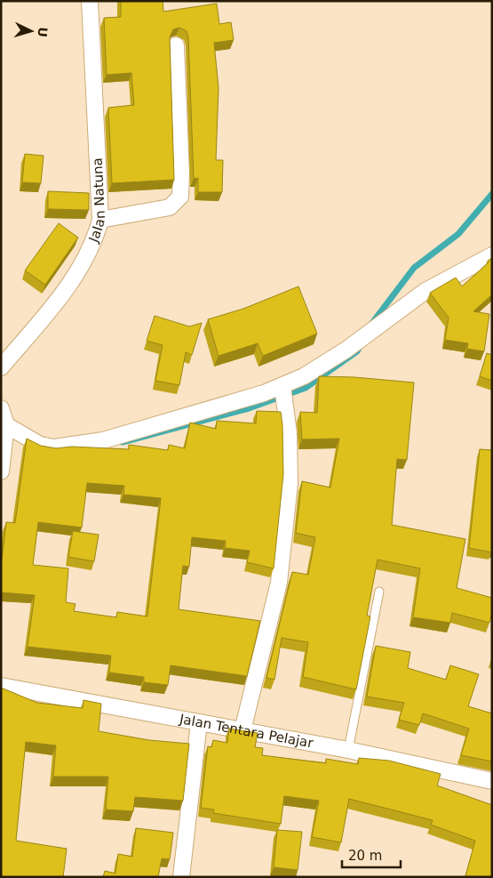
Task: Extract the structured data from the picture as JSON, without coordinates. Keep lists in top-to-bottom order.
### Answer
{
  "streets": {
    "street": ["Jalan Natuna", "Jalan Tentara Pelajar"]
  },
  "scale_bar": "20 m",
  "north": "right"
}
